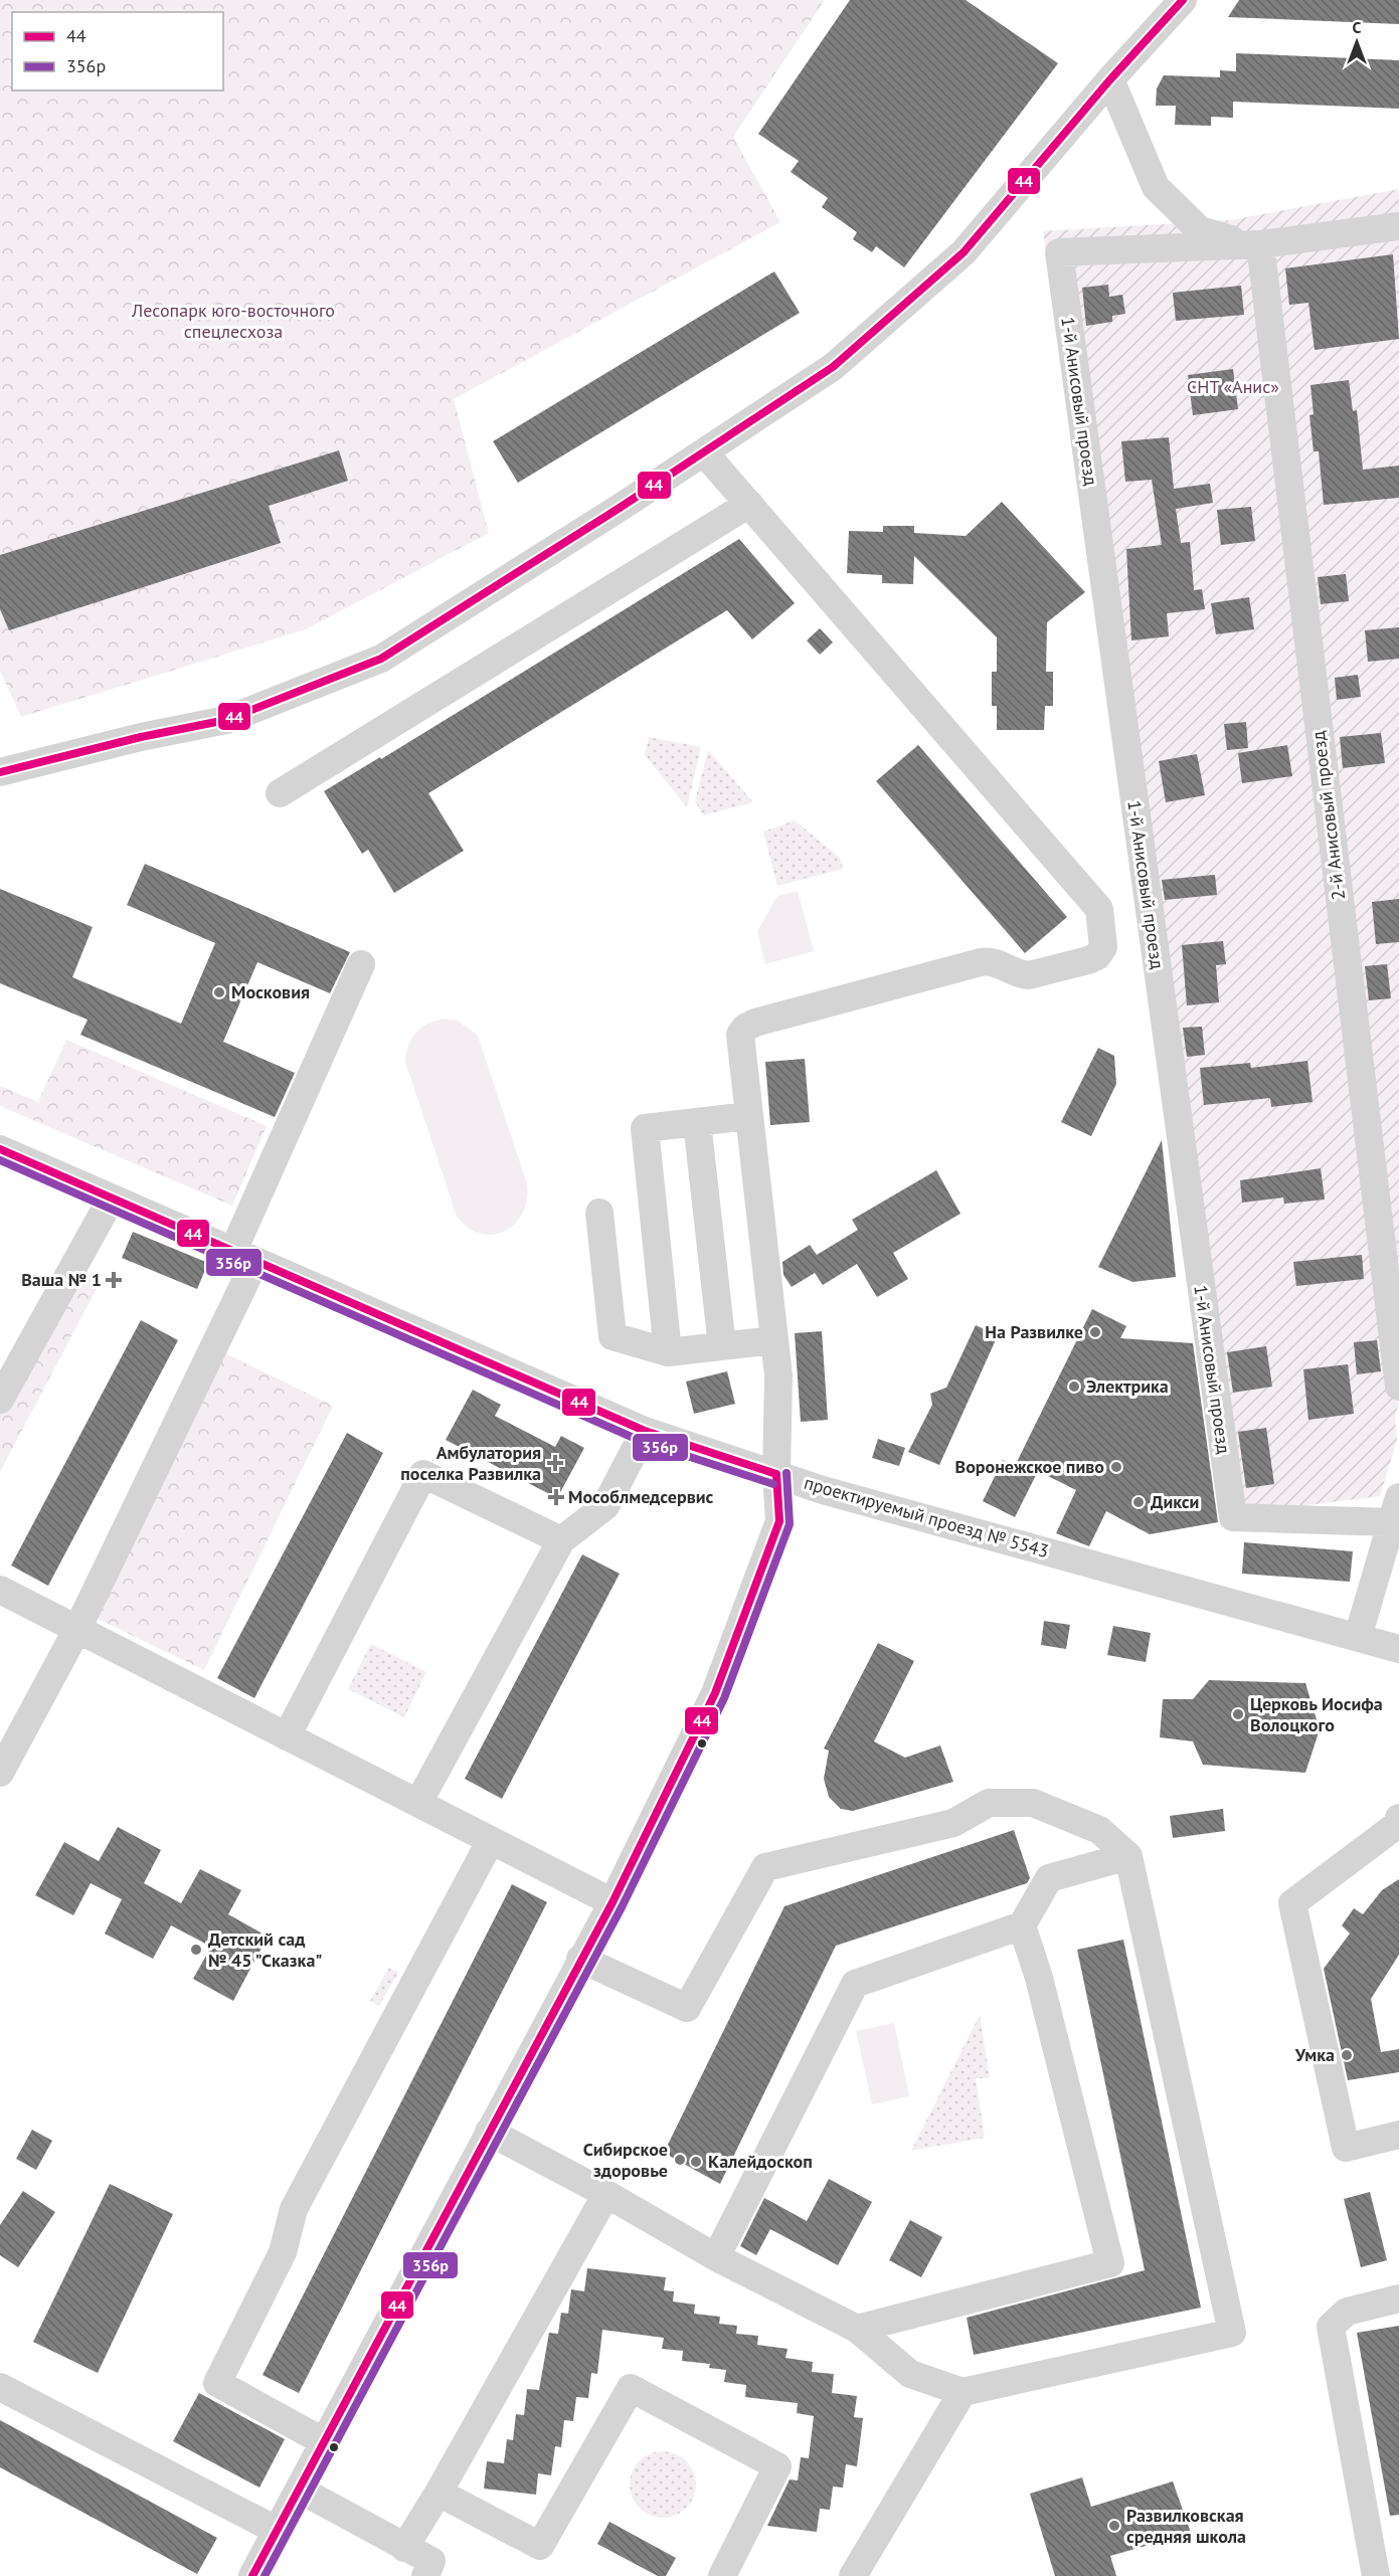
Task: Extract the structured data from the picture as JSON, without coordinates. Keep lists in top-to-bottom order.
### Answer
{
  "streets": {
    "street": ["1-й Анисовый проезд", "2-й Анисовый проезд", "проектируемый проезд № 5543"]
  },
  "crossings": [
    ["1-й Анисовый проезд", "2-й Анисовый проезд"]
  ],
  "parks": ["Лесопарк юго-восточного спецлесхоза", "СНТ «Анис»"],
  "places": {
    "other": [
      "Московия",
      "На Развилке",
      "Электрика",
      "Воронежское пиво",
      "Дикси",
      "Церковь Иосифа Волоцкого",
      "Детский сад № 45 \"Сказка\"",
      "Умка",
      "Сибирское здоровье",
      "Калейдоскоп",
      "Развилковская средняя школа"
    ],
    "health": ["Ваша № 1", "Амбулатория поселка Развилка", "Мособлмедсервис"]
  },
  "lines": ["transit line 44", "transit line 356р"],
  "legend": ["44", "356р"],
  "north": "top"
}
